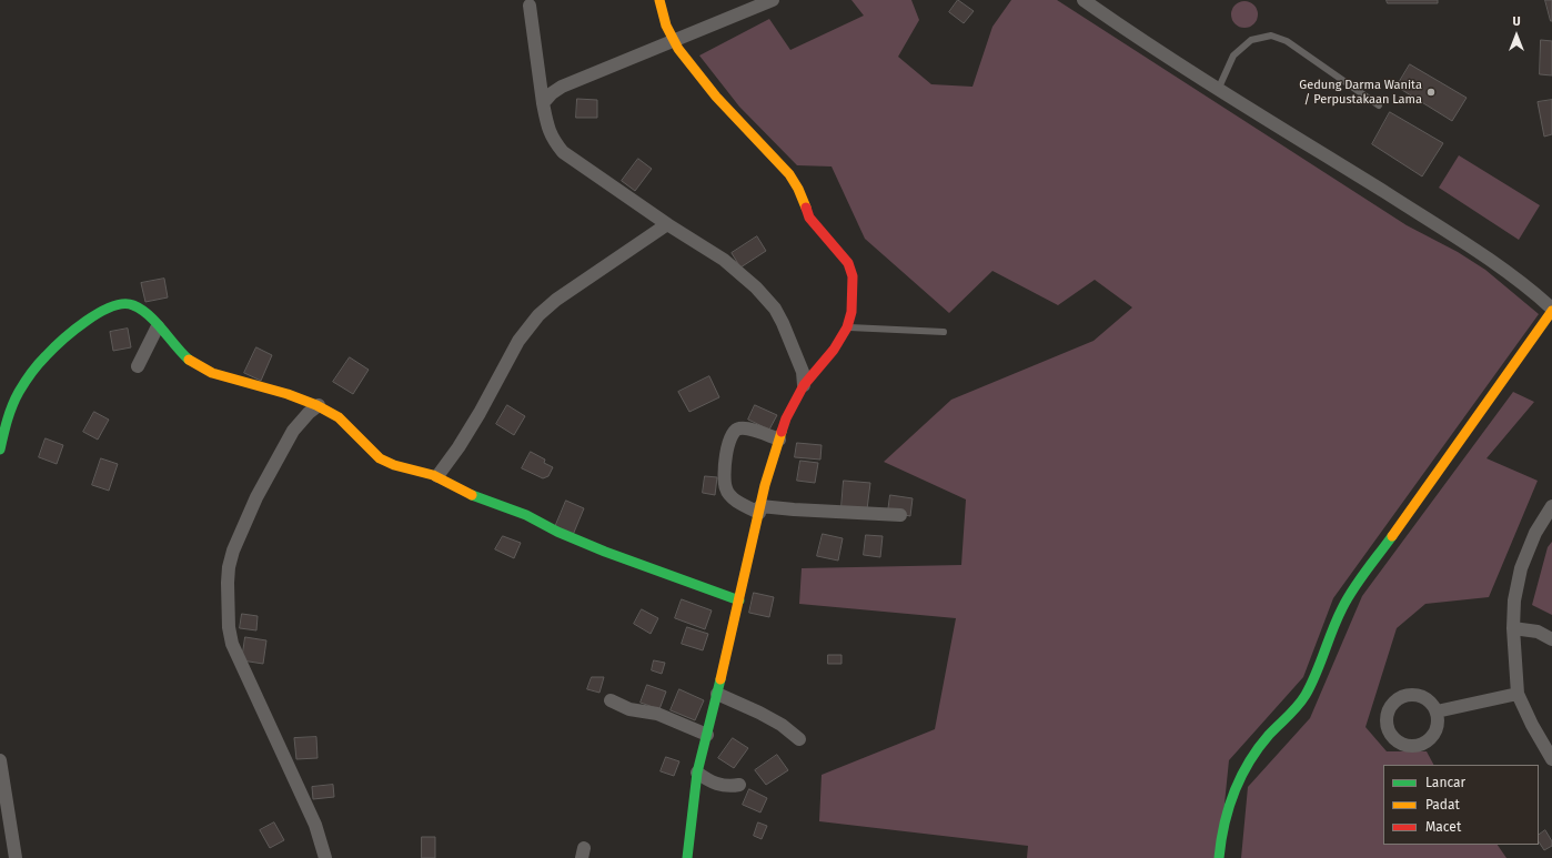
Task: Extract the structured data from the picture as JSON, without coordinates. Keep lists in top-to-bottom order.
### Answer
{
  "places": ["Gedung Darma Wanita / Perpustakaan Lama"],
  "legend": ["Lancar", "Padat", "Macet"],
  "north": "top"
}
